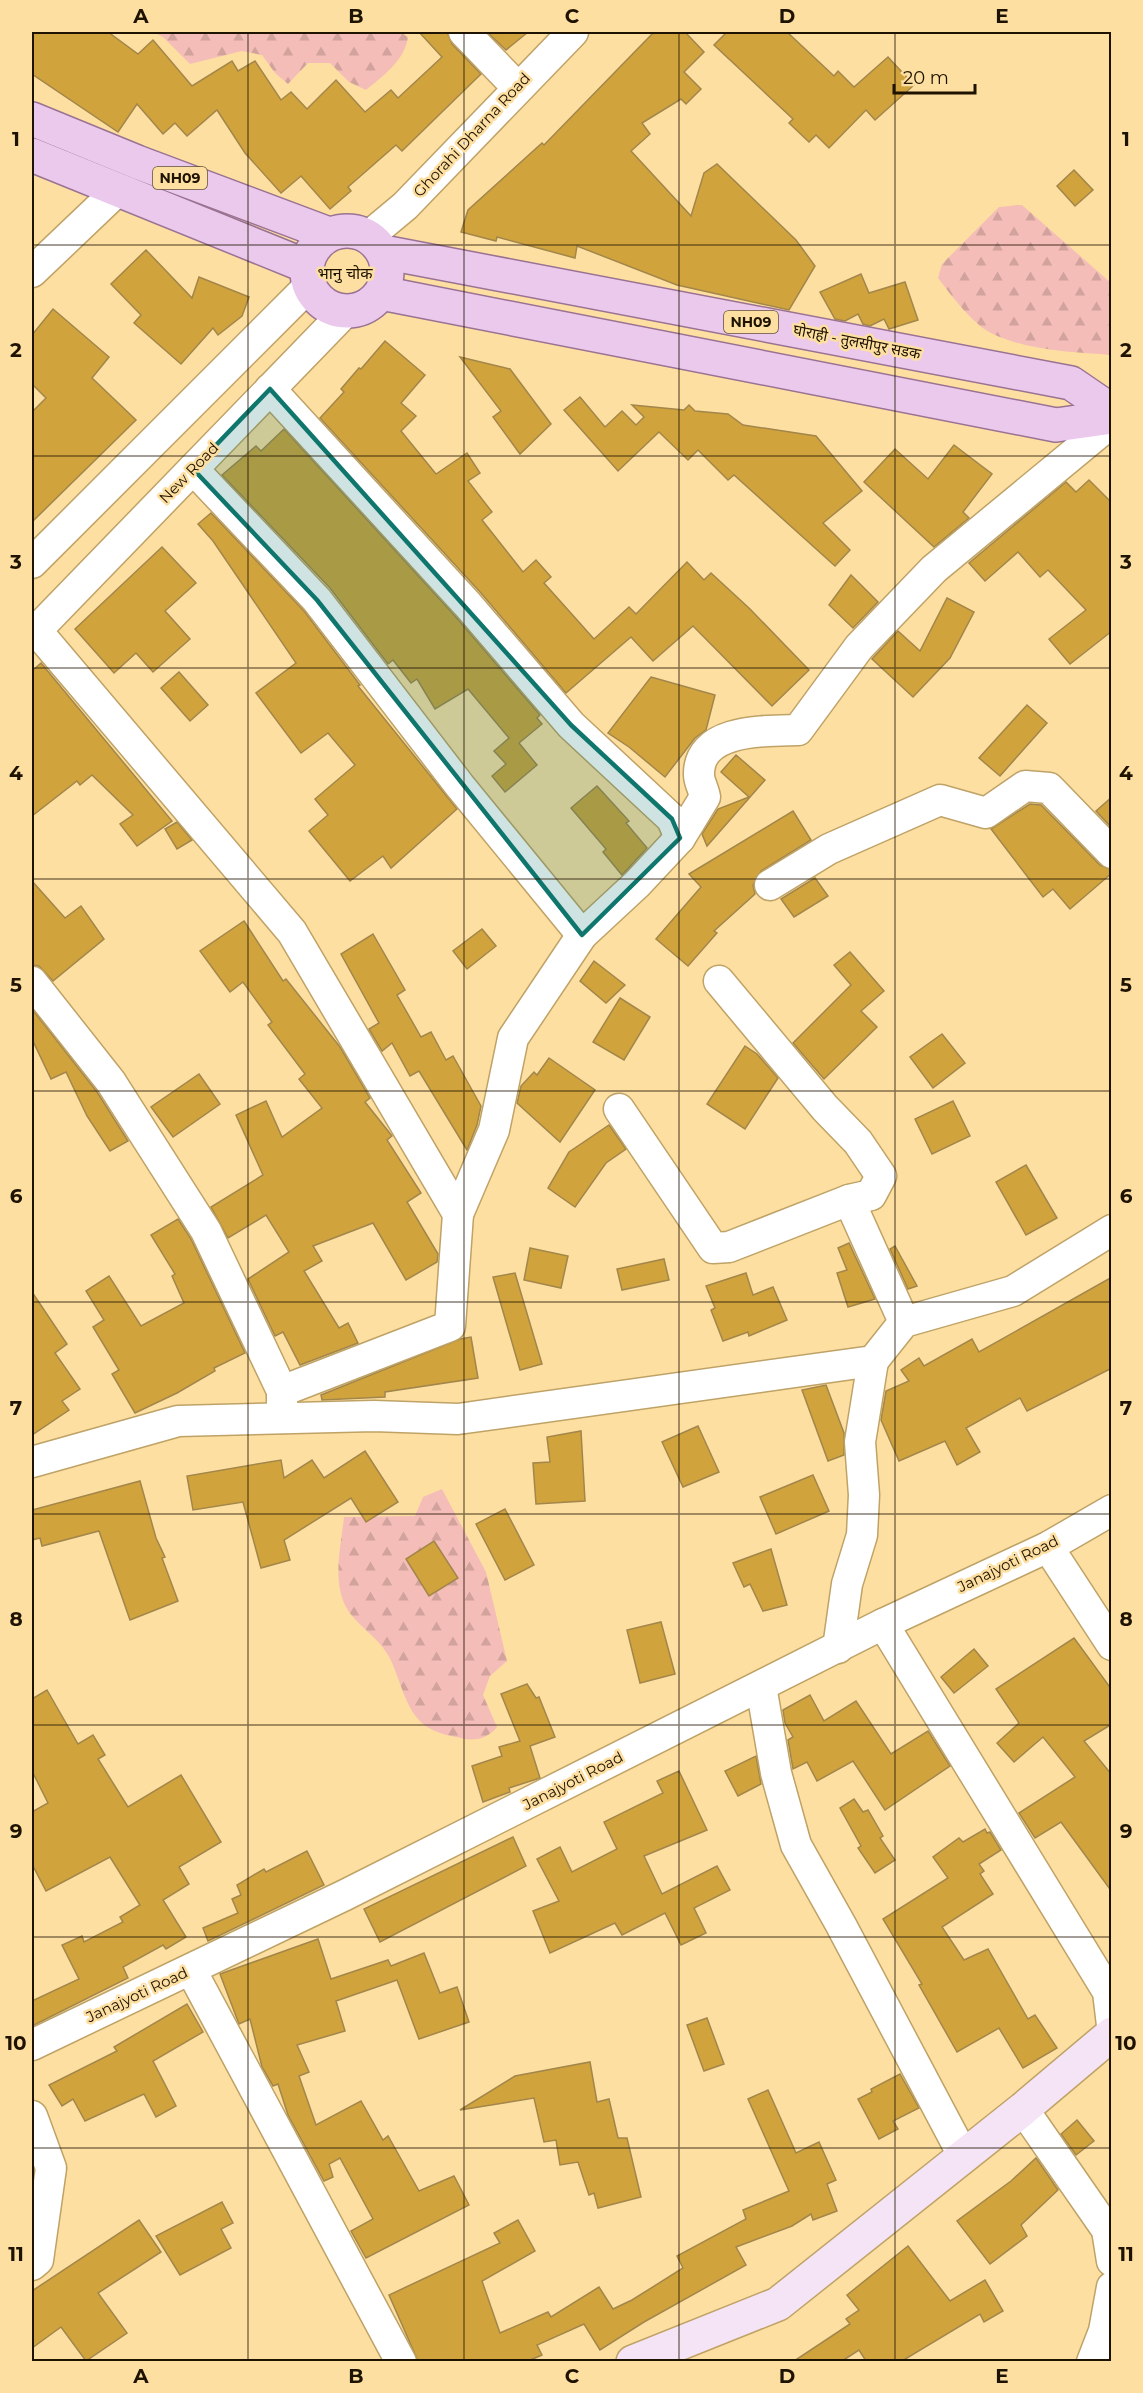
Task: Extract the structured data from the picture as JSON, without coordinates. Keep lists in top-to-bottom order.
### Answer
{
  "streets": {
    "main road": ["NH09", "घोराही - तुलसीपुर सडक"],
    "street": ["Ghorahi Dharna Road", "New Road", "Janajyoti Road"]
  },
  "crossings": [
    ["Ghorahi Dharna Road", "NH09"],
    ["Ghorahi Dharna Road", "घोराही - तुलसीपुर सडक"],
    ["Ghorahi Dharna Road", "New Road"],
    ["NH09", "घोराही - तुलसीपुर सडक"],
    ["NH09", "New Road"],
    ["घोराही - तुलसीपुर सडक", "New Road"]
  ],
  "districts": ["भानु चोक"],
  "scale_bar": "20 m",
  "grid": {
    "columns": [
      "A",
      "B",
      "C",
      "D",
      "E"
    ],
    "rows": [
      "1",
      "2",
      "3",
      "4",
      "5",
      "6",
      "7",
      "8",
      "9",
      "10",
      "11"
    ]
  }
}
